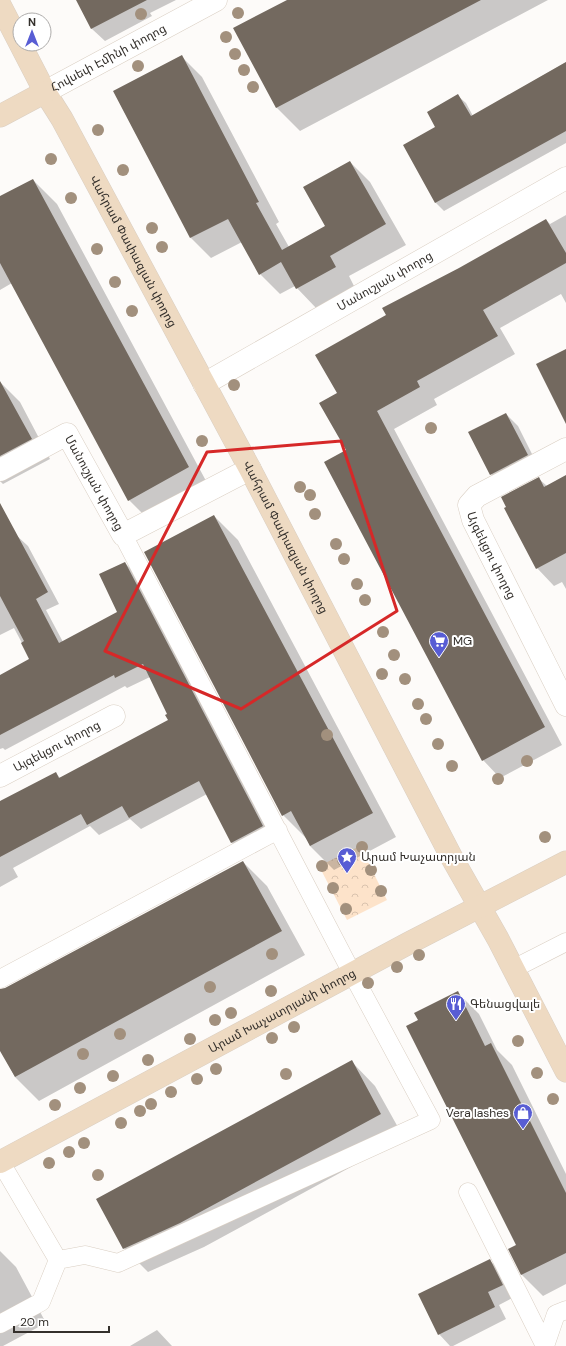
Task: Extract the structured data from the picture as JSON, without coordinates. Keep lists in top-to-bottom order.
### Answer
{
  "streets": {
    "street": [
      "Հովսեփ Էմինի փողոց",
      "Վահրամ Փափազյան փողոց",
      "Մանուշյան փողոց",
      "Այգեկցու փողոց",
      "Արամ Խաչատրյանի փողոց"
    ]
  },
  "crossings": [
    ["Հովսեփ Էմինի փողոց", "Վահրամ Փափազյան փողոց"],
    ["Վահրամ Փափազյան փողոց", "Մանուշյան փողոց"],
    ["Վահրամ Փափազյան փողոց", "Արամ Խաչատրյանի փողոց"]
  ],
  "places": {
    "supermarket": ["MG"],
    "place": ["Արամ Խաչատրյան"],
    "restaurant": ["Գենացվալե"],
    "shop": ["Vera lashes"]
  },
  "scale_bar": "20 m",
  "north": "top"
}
